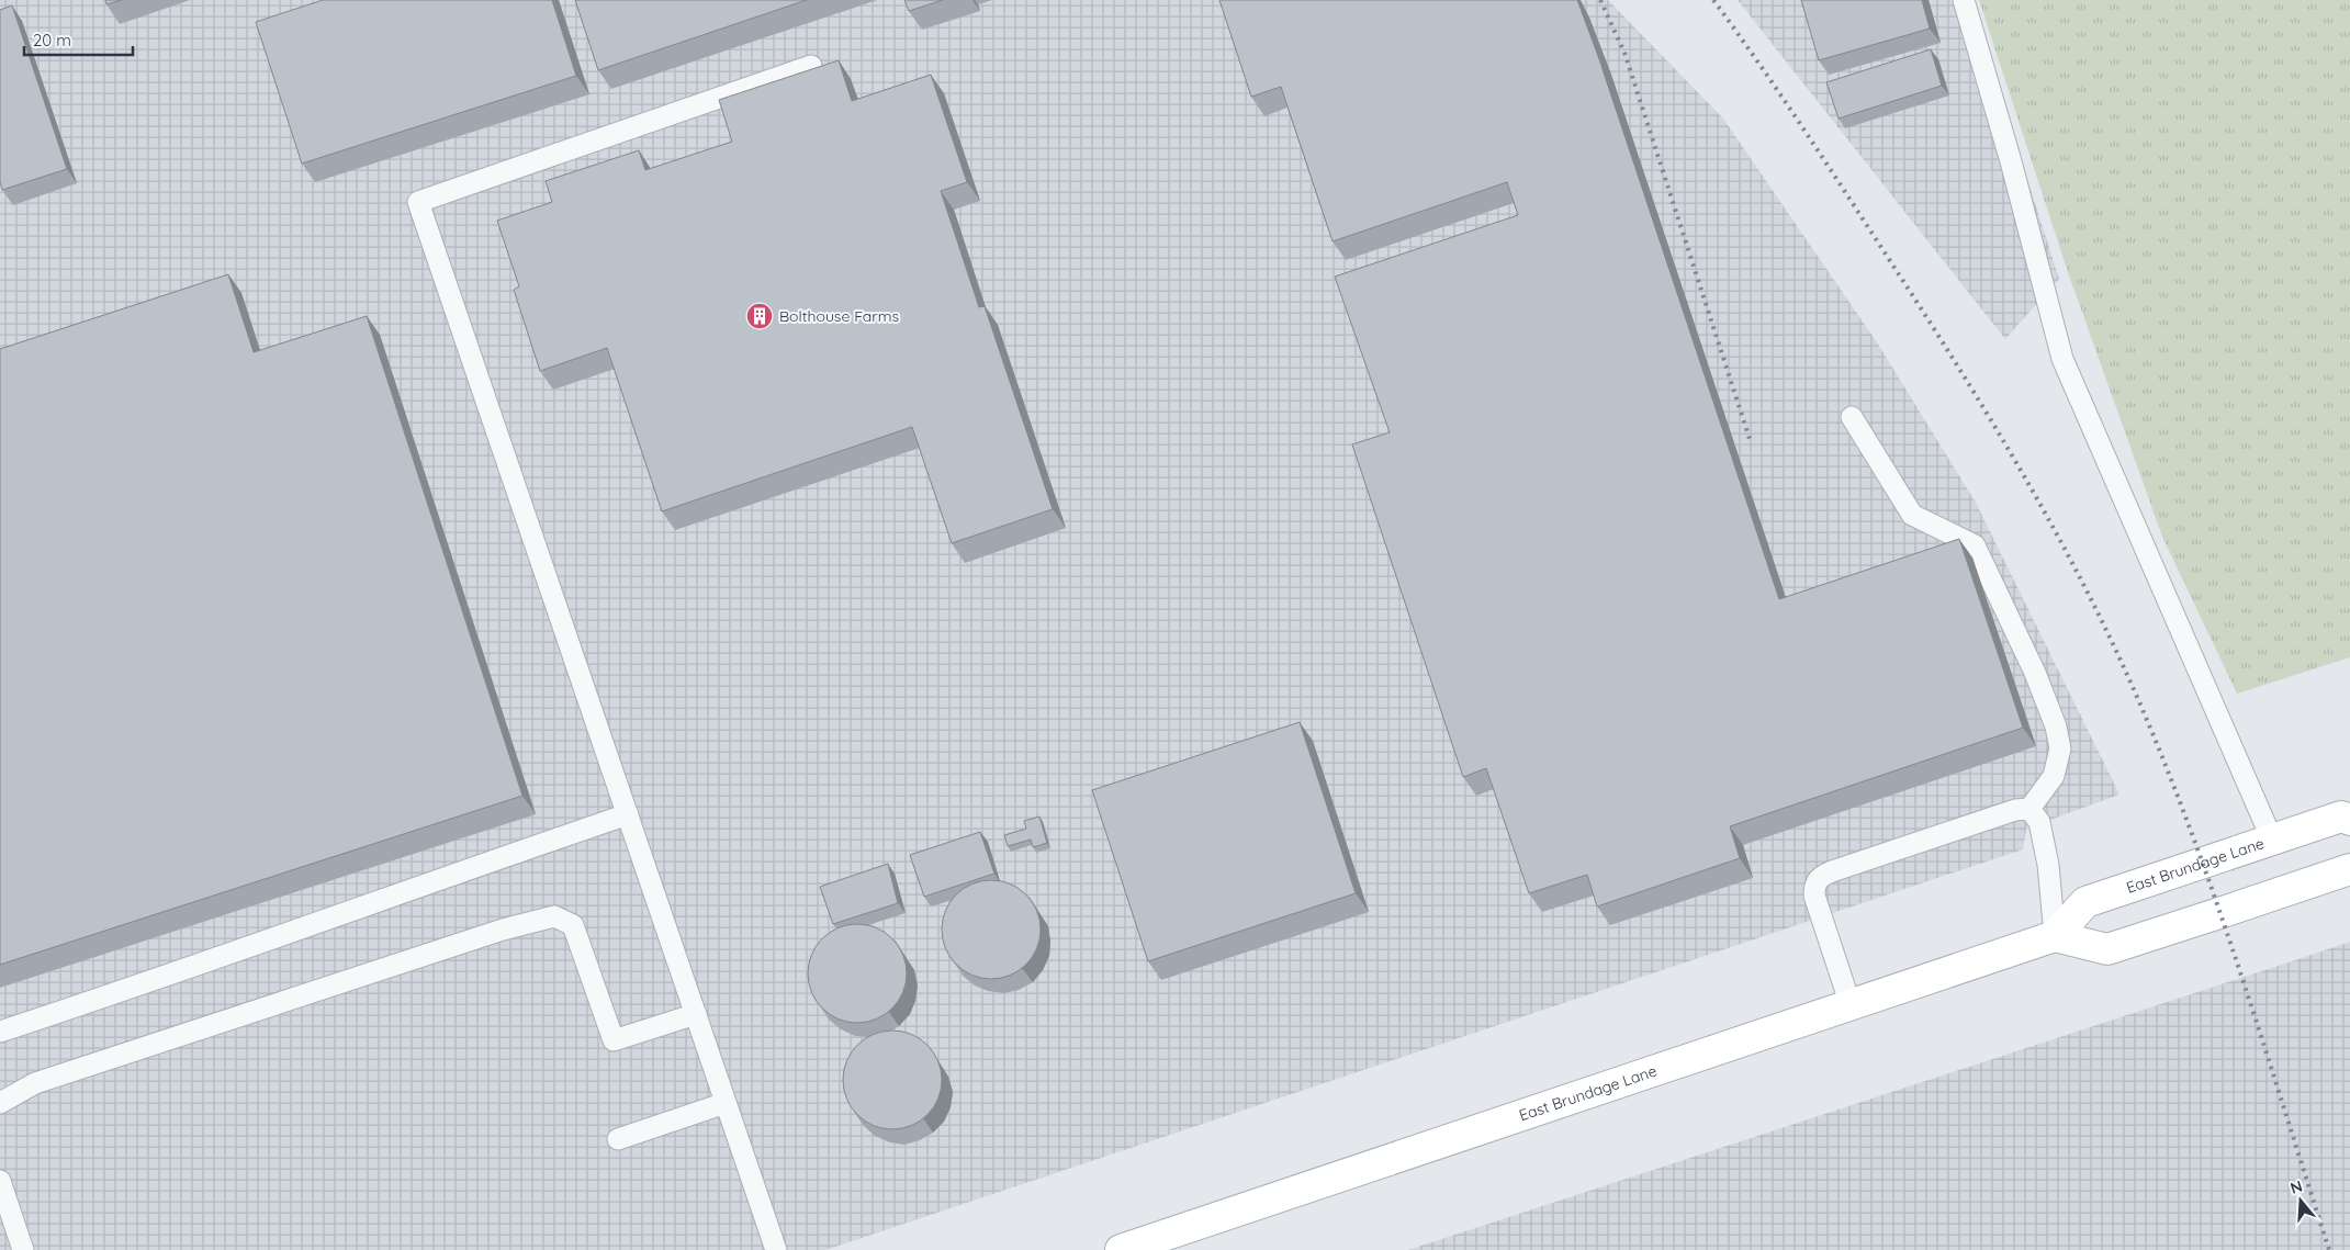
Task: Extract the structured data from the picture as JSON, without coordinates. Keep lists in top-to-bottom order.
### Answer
{
  "streets": {
    "main road": ["East Brundage Lane"]
  },
  "places": {
    "building": ["Bolthouse Farms"]
  },
  "scale_bar": "20 m",
  "north": "top"
}
